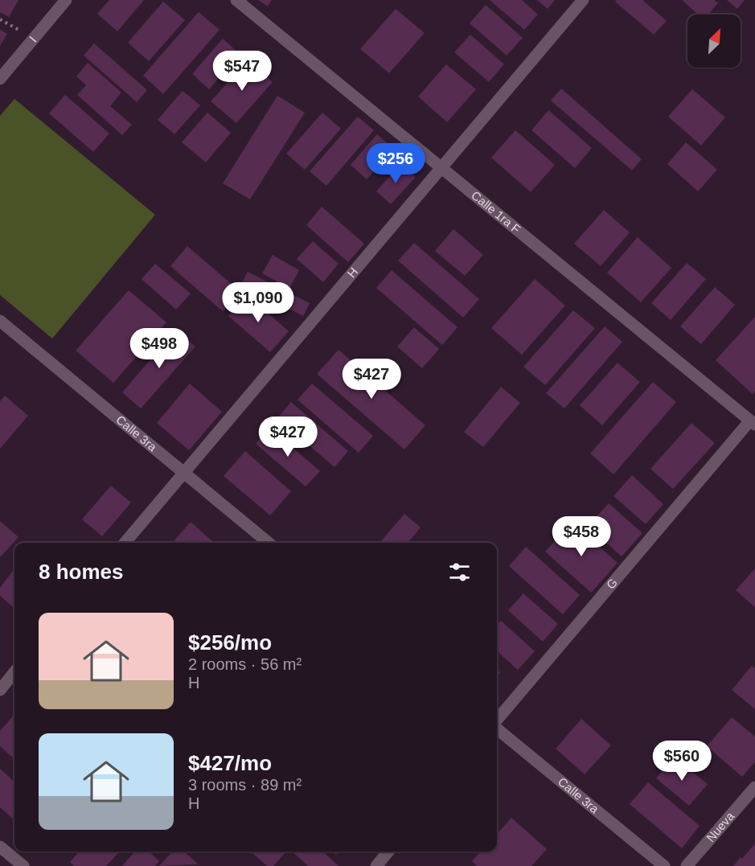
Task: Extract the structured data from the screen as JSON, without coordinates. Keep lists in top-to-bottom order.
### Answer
{
  "streets": {
    "street": [
      "I",
      "Calle 1ra F",
      "H",
      "Calle 3ra",
      "G",
      "Nueva"
    ]
  },
  "crossings": [
    ["Calle 1ra F", "H"],
    ["Calle 1ra F", "G"],
    ["H", "Calle 3ra"]
  ],
  "north": "top right",
  "page": {
    "price": [
      "$547",
      "$256",
      "$1,090",
      "$498",
      "$427",
      "$427",
      "$458",
      "$560"
    ],
    "heading": "8 homes",
    "list": [
      {
        "name": "$256/mo",
        "note": "2 rooms · 56 m² · H"
      },
      {
        "name": "$427/mo",
        "note": "3 rooms · 89 m² · H"
      }
    ]
  }
}
